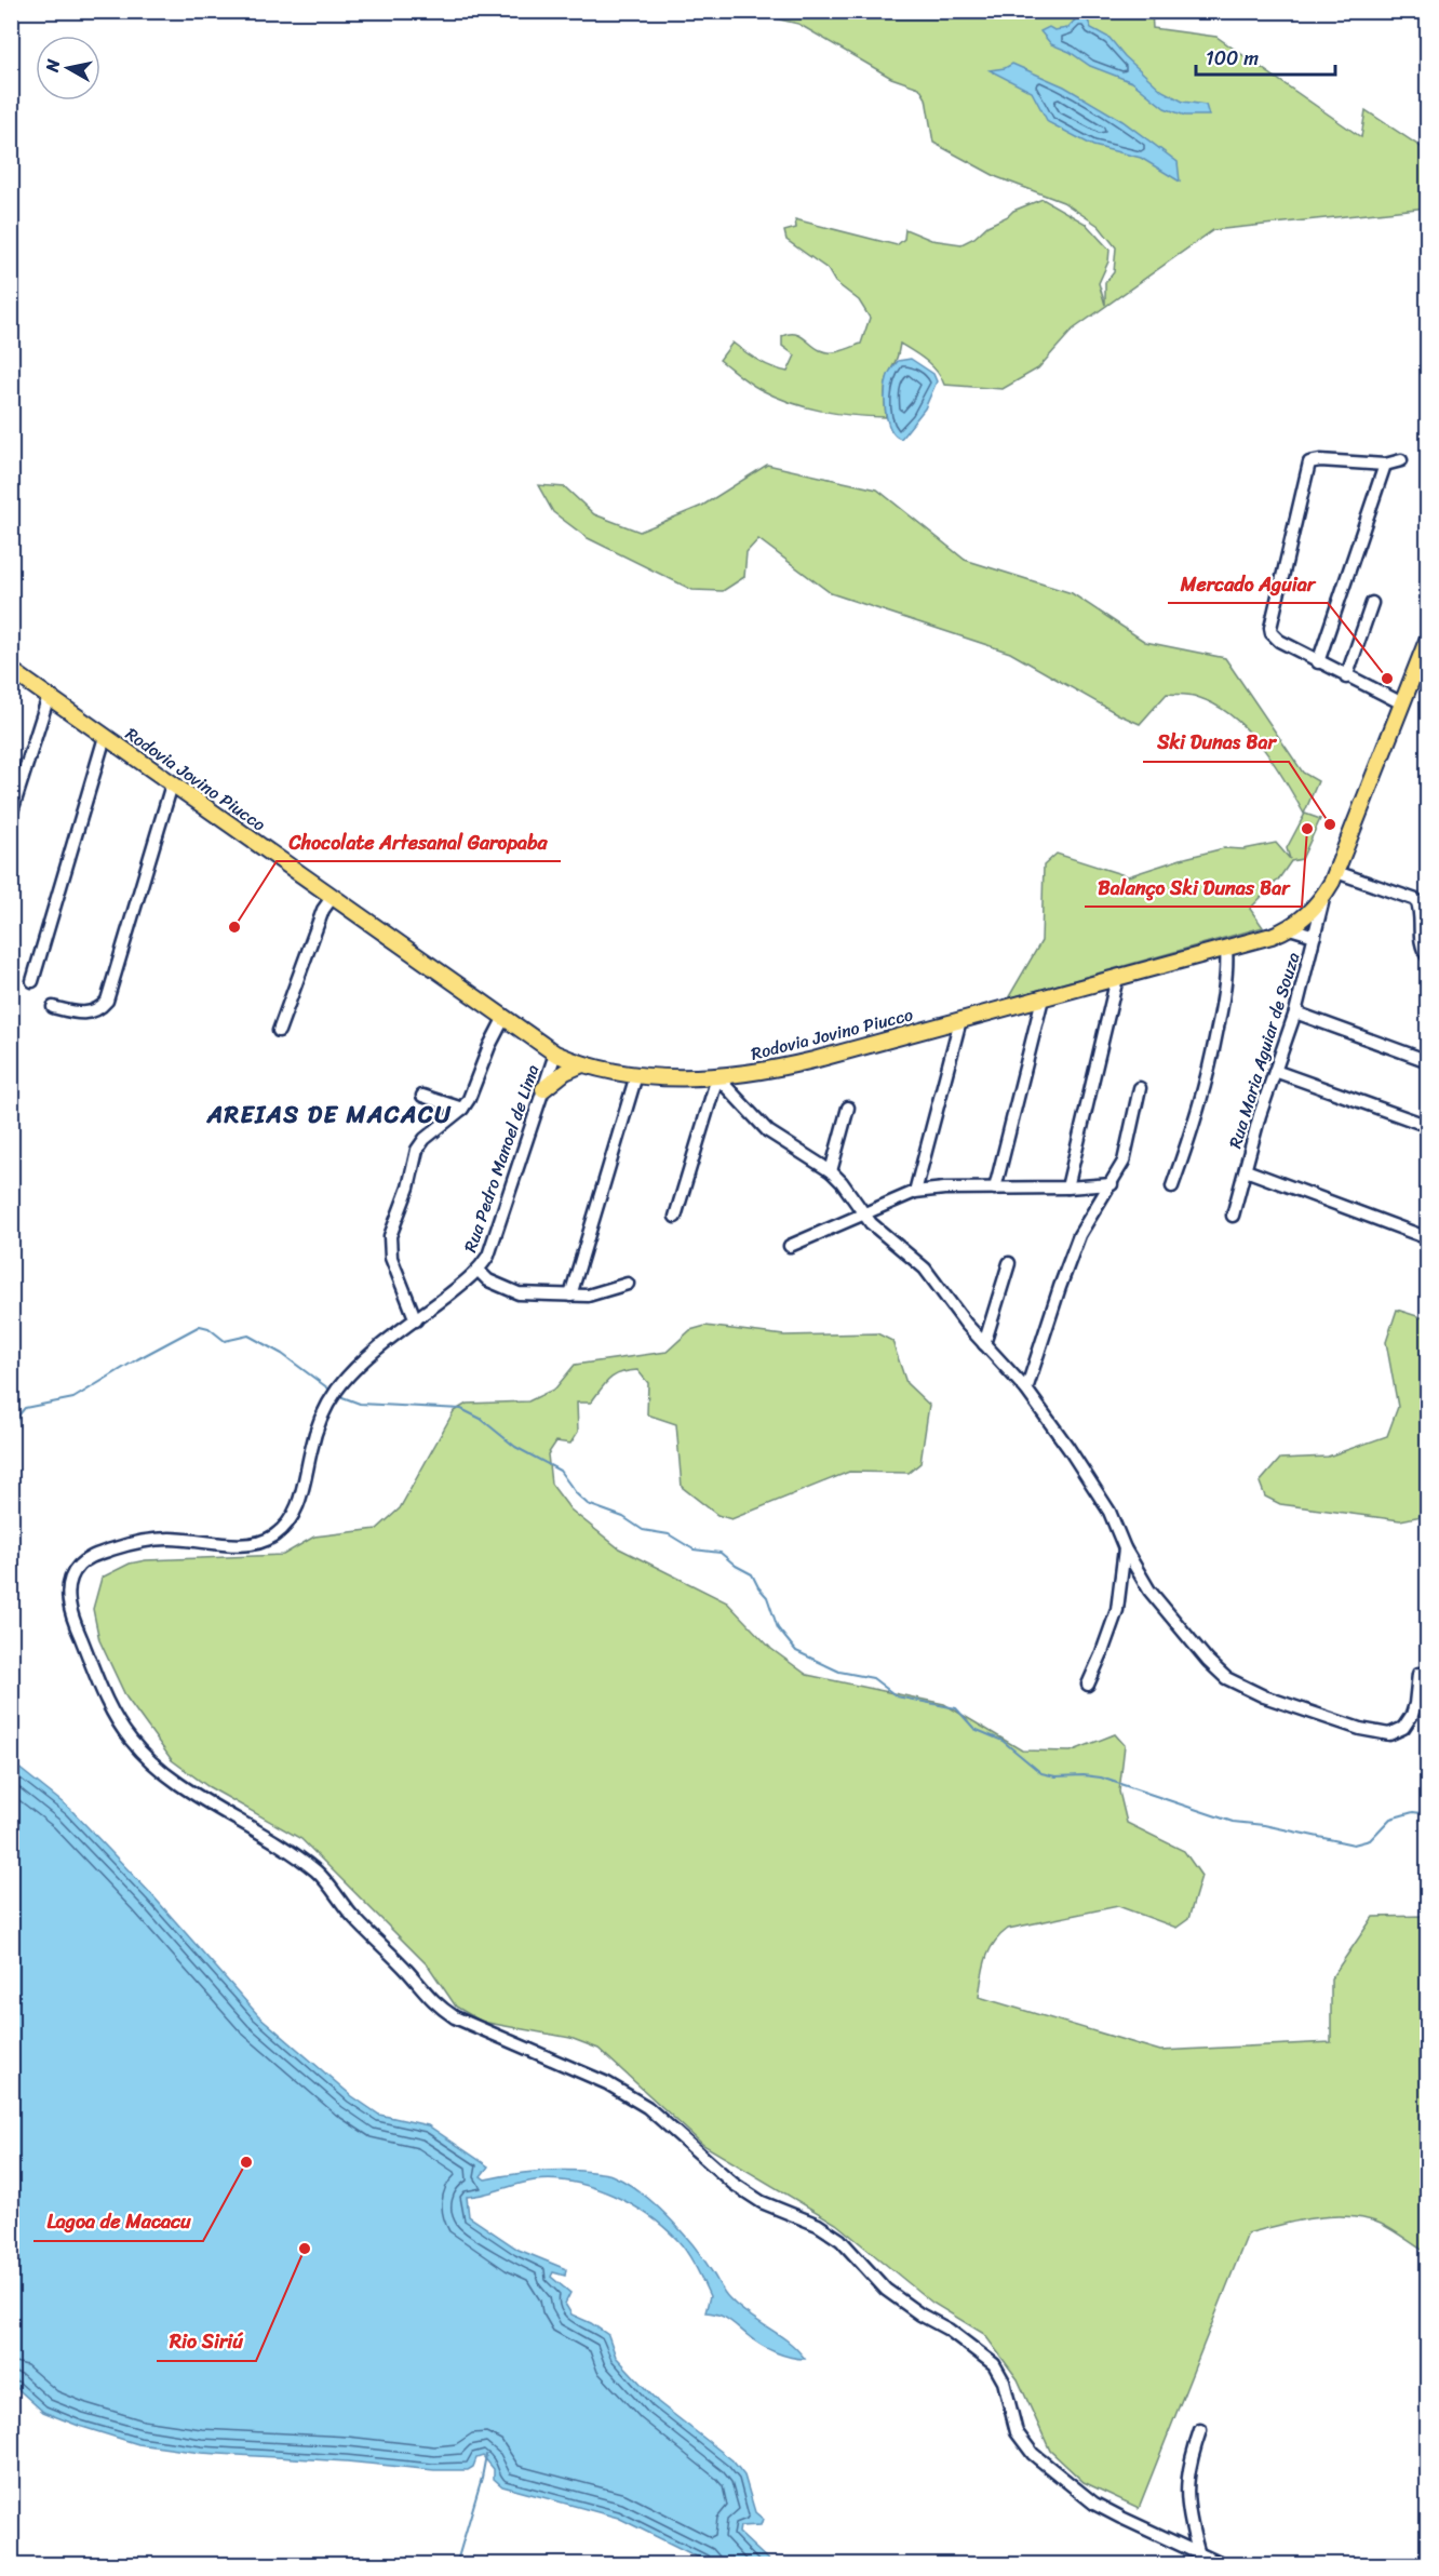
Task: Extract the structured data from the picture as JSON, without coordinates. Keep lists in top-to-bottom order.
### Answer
{
  "streets": {
    "main road": ["Rodovia Jovino Piucco"],
    "street": ["Rua Maria Aguiar de Souza", "Rua Pedro Manoel de Lima"]
  },
  "crossings": [
    ["Rodovia Jovino Piucco", "Rua Maria Aguiar de Souza"],
    ["Rodovia Jovino Piucco", "Rua Pedro Manoel de Lima"]
  ],
  "districts": ["AREIAS DE MACACU"],
  "places": [
    "Mercado Aguiar",
    "Ski Dunas Bar",
    "Balanço Ski Dunas Bar",
    "Chocolate Artesanal Garopaba",
    "Lagoa de Macacu",
    "Rio Siriú"
  ],
  "scale_bar": "100 m",
  "north": "left"
}
